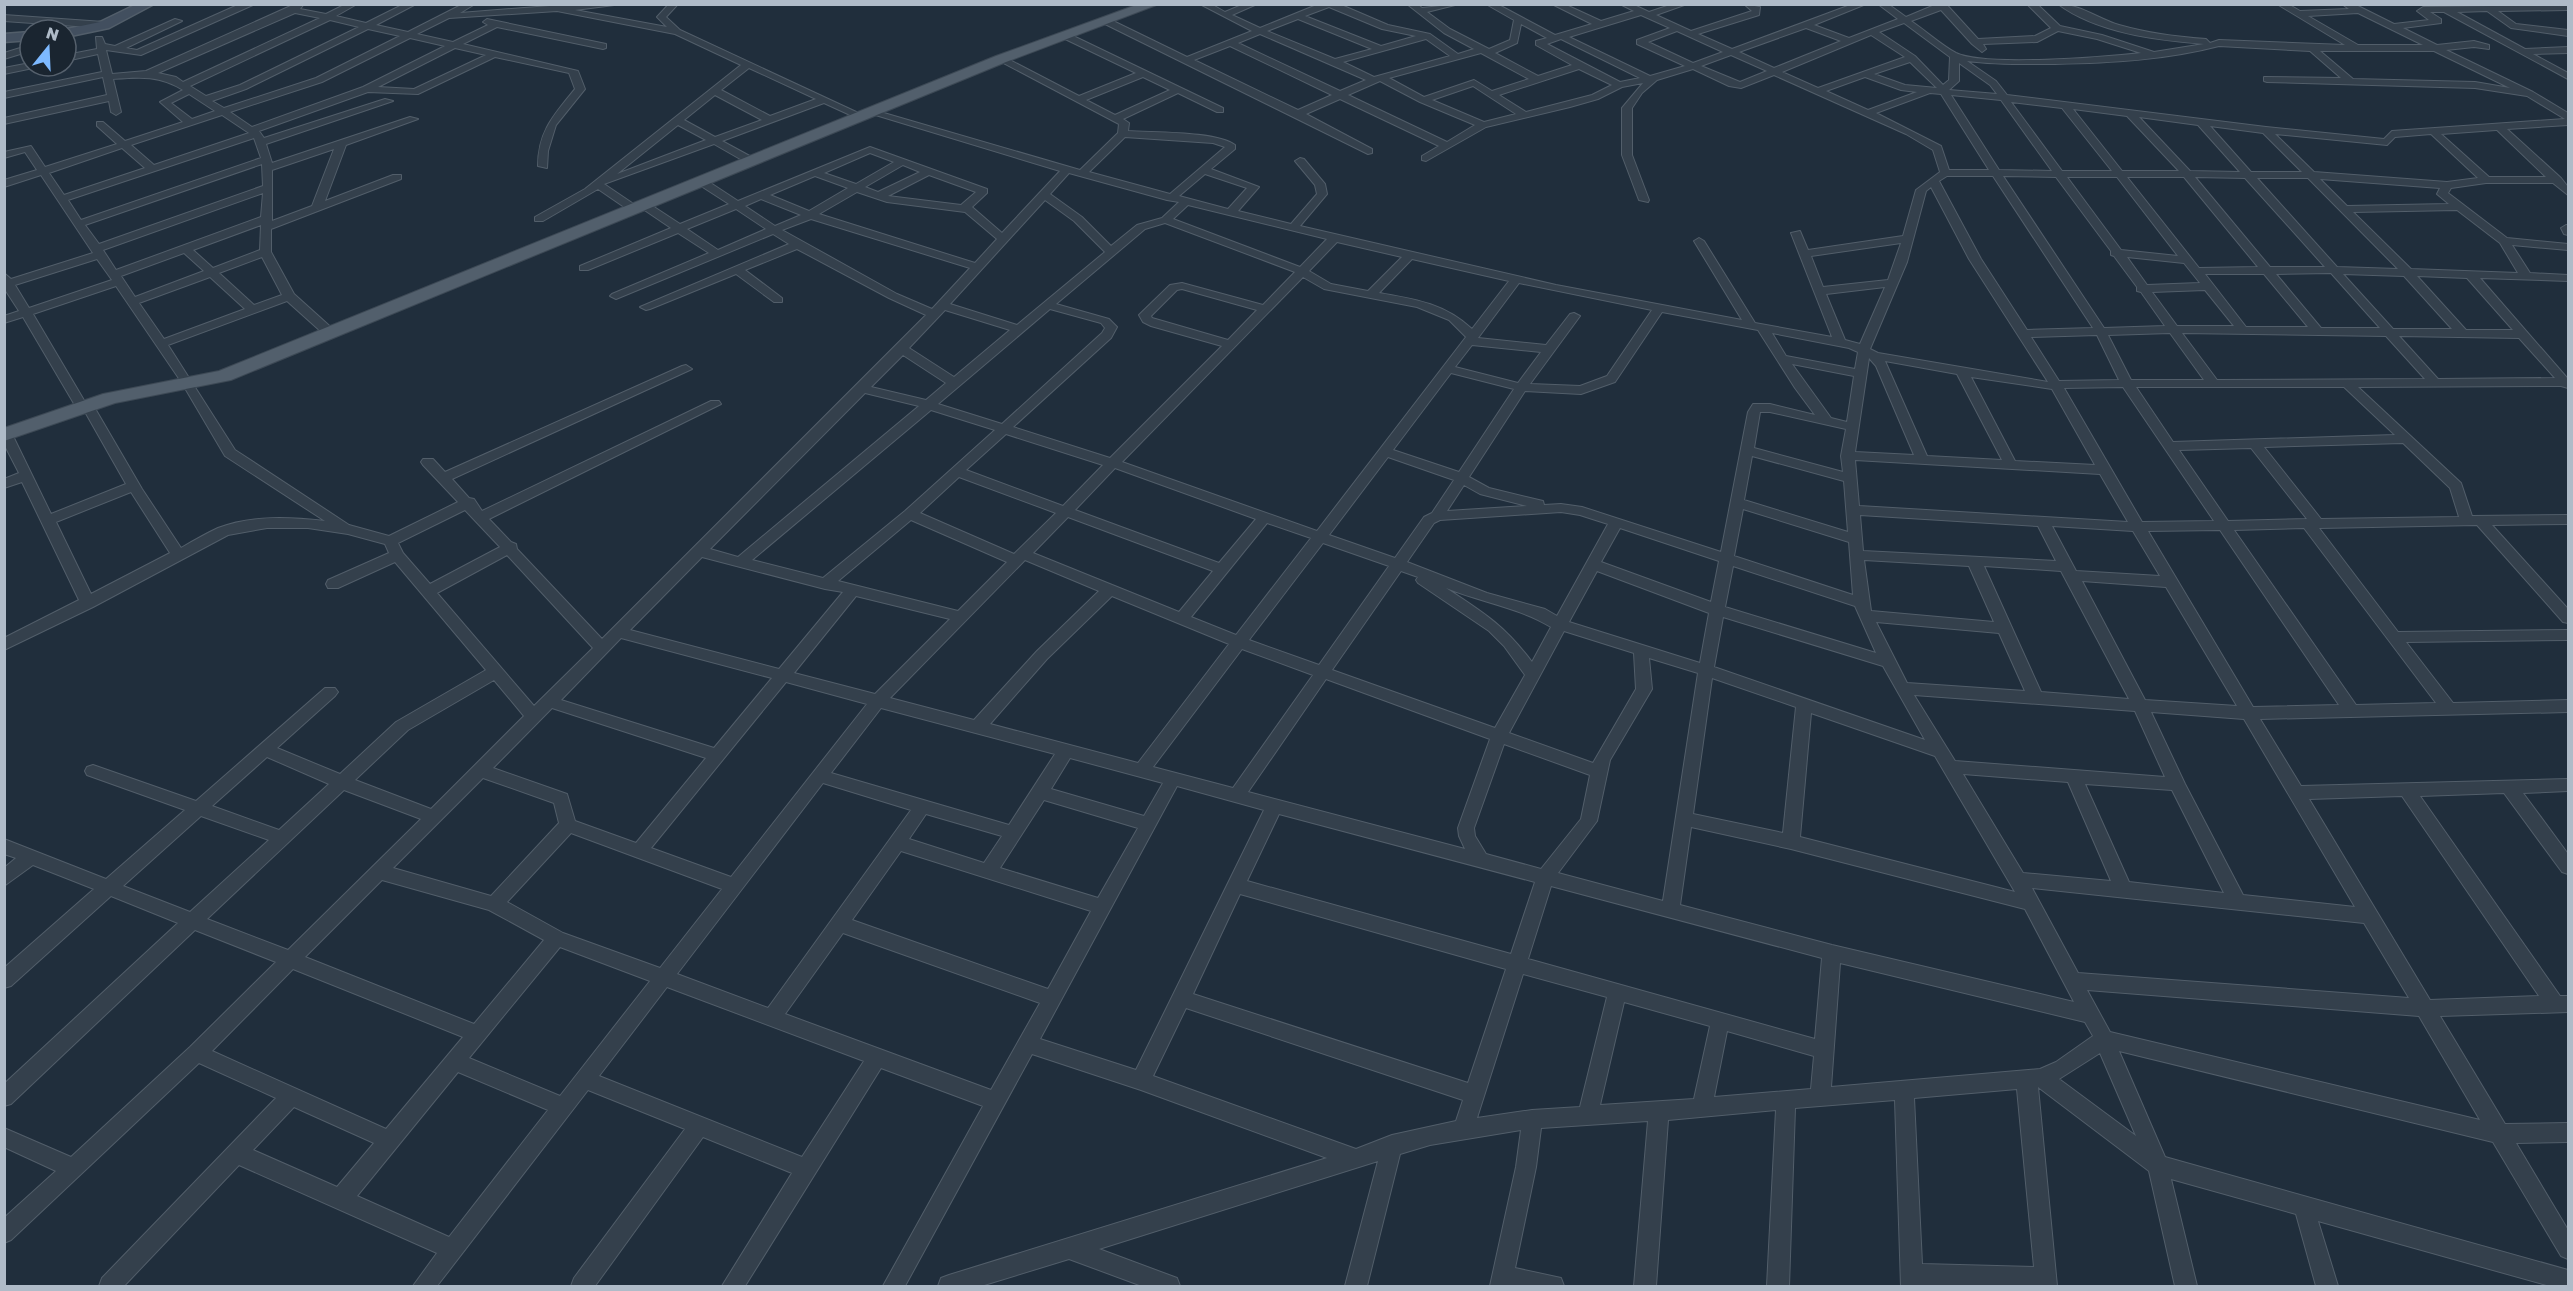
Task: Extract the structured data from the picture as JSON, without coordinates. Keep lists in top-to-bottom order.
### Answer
{
  "north": "top"
}
